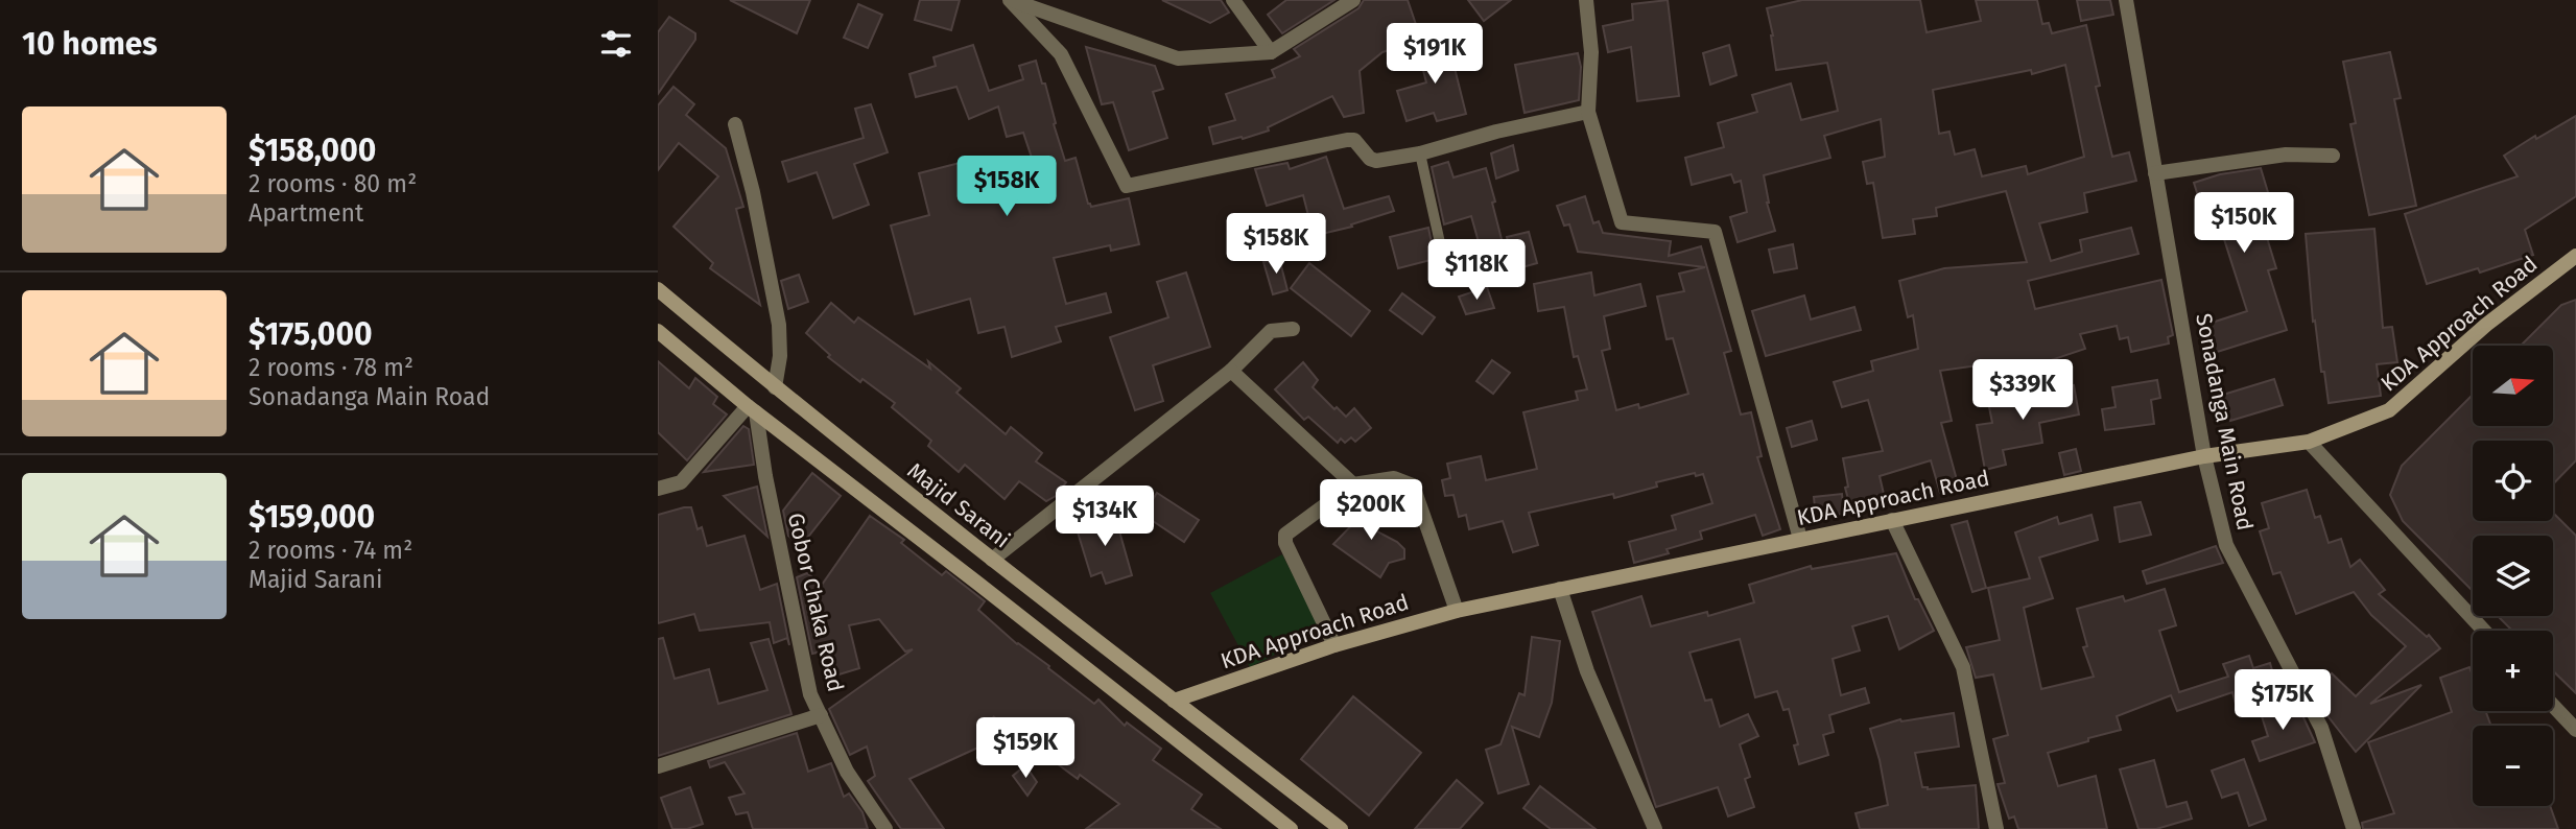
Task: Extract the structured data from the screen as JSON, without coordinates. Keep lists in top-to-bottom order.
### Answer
{
  "streets": {
    "main road": ["KDA Approach Road", "Majid Sarani"],
    "street": ["Sonadanga Main Road", "Gobor Chaka Road"]
  },
  "crossings": [
    ["KDA Approach Road", "Sonadanga Main Road"],
    ["KDA Approach Road", "Majid Sarani"]
  ],
  "north": "right",
  "page": {
    "heading": "10 homes",
    "price": [
      "$191K",
      "$158K",
      "$150K",
      "$158K",
      "$118K",
      "$339K",
      "$200K",
      "$134K",
      "$175K",
      "$159K"
    ],
    "list": [
      {
        "name": "$158,000",
        "note": "2 rooms · 80 m² · Apartment"
      },
      {
        "name": "$175,000",
        "note": "2 rooms · 78 m² · Sonadanga Main Road"
      },
      {
        "name": "$159,000",
        "note": "2 rooms · 74 m² · Majid Sarani"
      }
    ],
    "map_buttons": ["+", "−"]
  }
}
